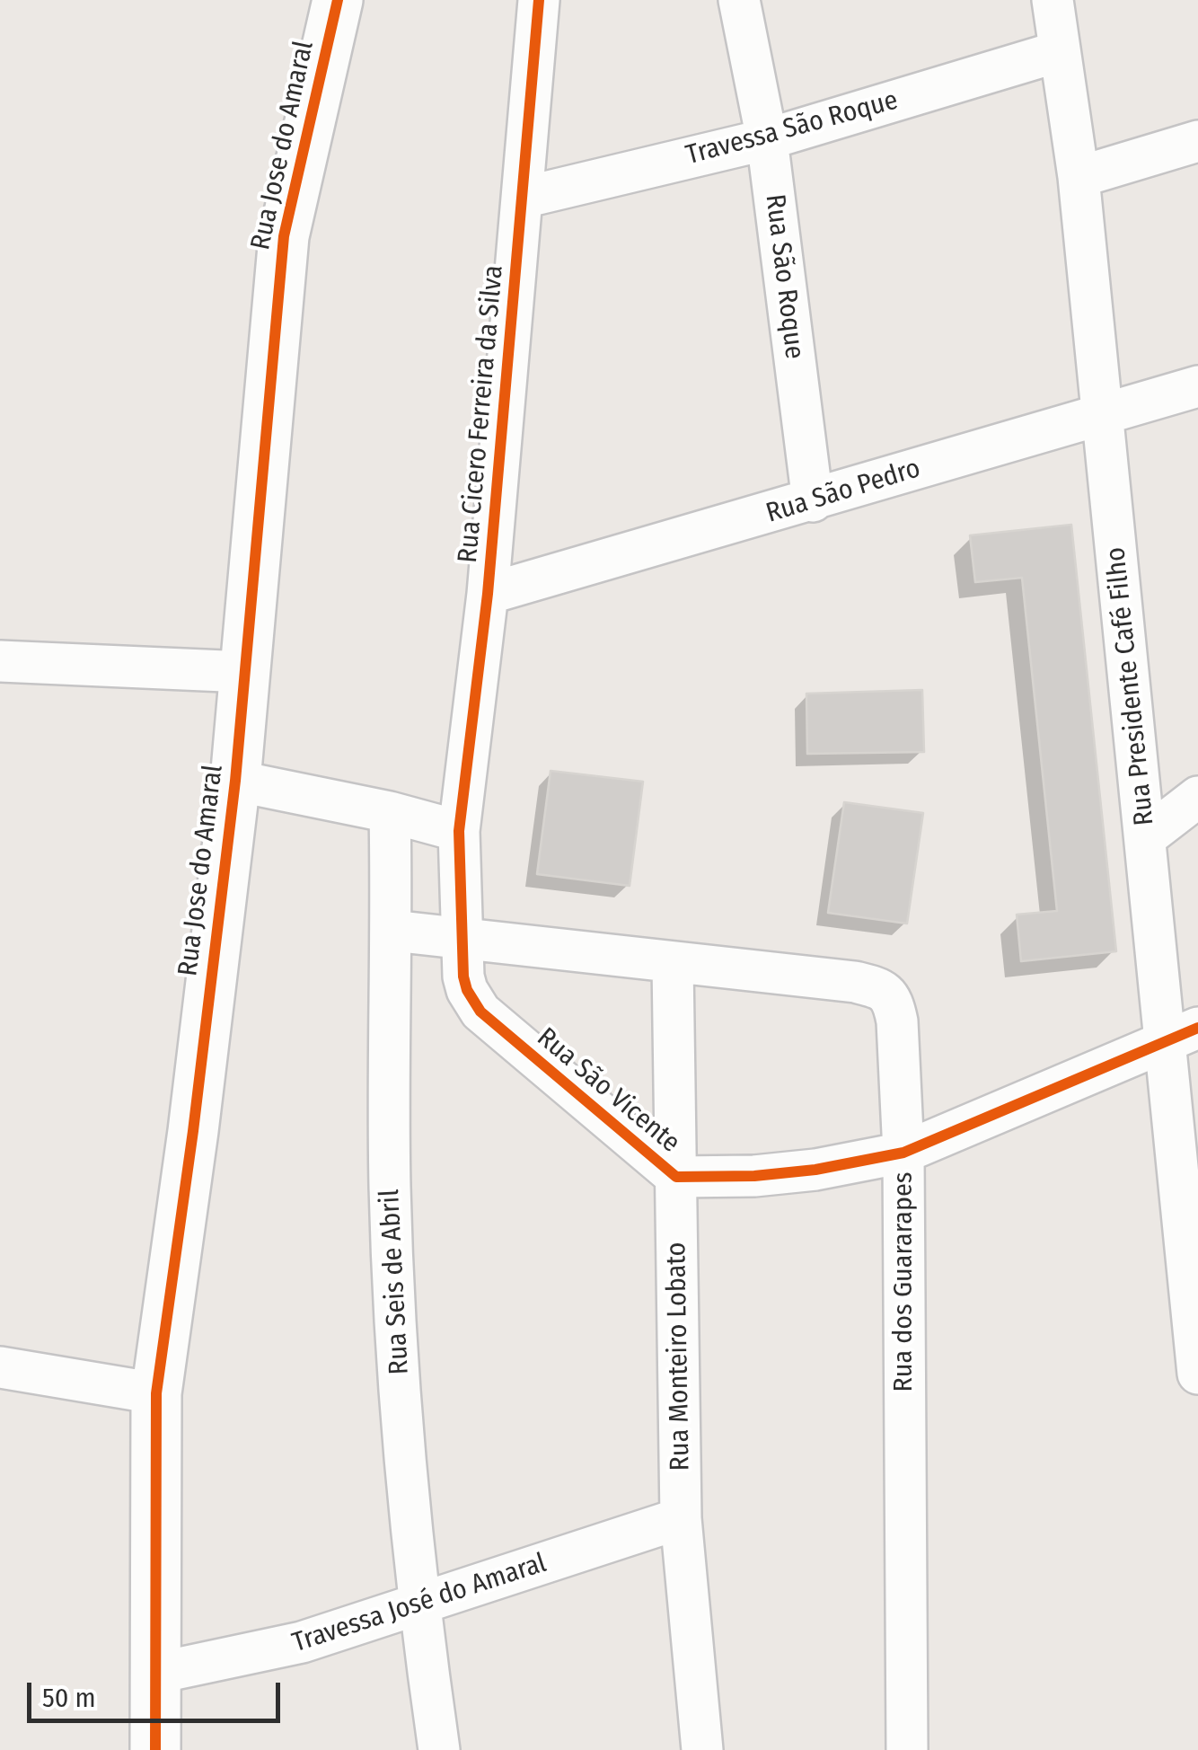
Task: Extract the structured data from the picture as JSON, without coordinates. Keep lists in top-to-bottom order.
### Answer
{
  "streets": {
    "street": [
      "Travessa São Roque",
      "Rua Jose do Amaral",
      "Rua São Roque",
      "Rua Cicero Ferreira da Silva",
      "Rua São Pedro",
      "Rua Presidente Café Filho",
      "Rua São Vicente",
      "Rua Seis de Abril",
      "Rua dos Guararapes",
      "Rua Monteiro Lobato",
      "Travessa José do Amaral"
    ]
  },
  "crossings": [
    ["Travessa São Roque", "Rua São Roque"],
    ["Travessa São Roque", "Rua Cicero Ferreira da Silva"],
    ["Travessa São Roque", "Rua Presidente Café Filho"],
    ["Rua Jose do Amaral", "Travessa José do Amaral"],
    ["Rua São Roque", "Rua São Pedro"],
    ["Rua Cicero Ferreira da Silva", "Rua São Pedro"],
    ["Rua Cicero Ferreira da Silva", "Rua São Vicente"],
    ["Rua São Pedro", "Rua Presidente Café Filho"],
    ["Rua Presidente Café Filho", "Rua São Vicente"],
    ["Rua São Vicente", "Rua dos Guararapes"],
    ["Rua São Vicente", "Rua Monteiro Lobato"],
    ["Rua Seis de Abril", "Rua dos Guararapes"],
    ["Rua Seis de Abril", "Travessa José do Amaral"],
    ["Rua dos Guararapes", "Rua Monteiro Lobato"],
    ["Rua Monteiro Lobato", "Travessa José do Amaral"]
  ],
  "scale_bar": "50 m"
}
